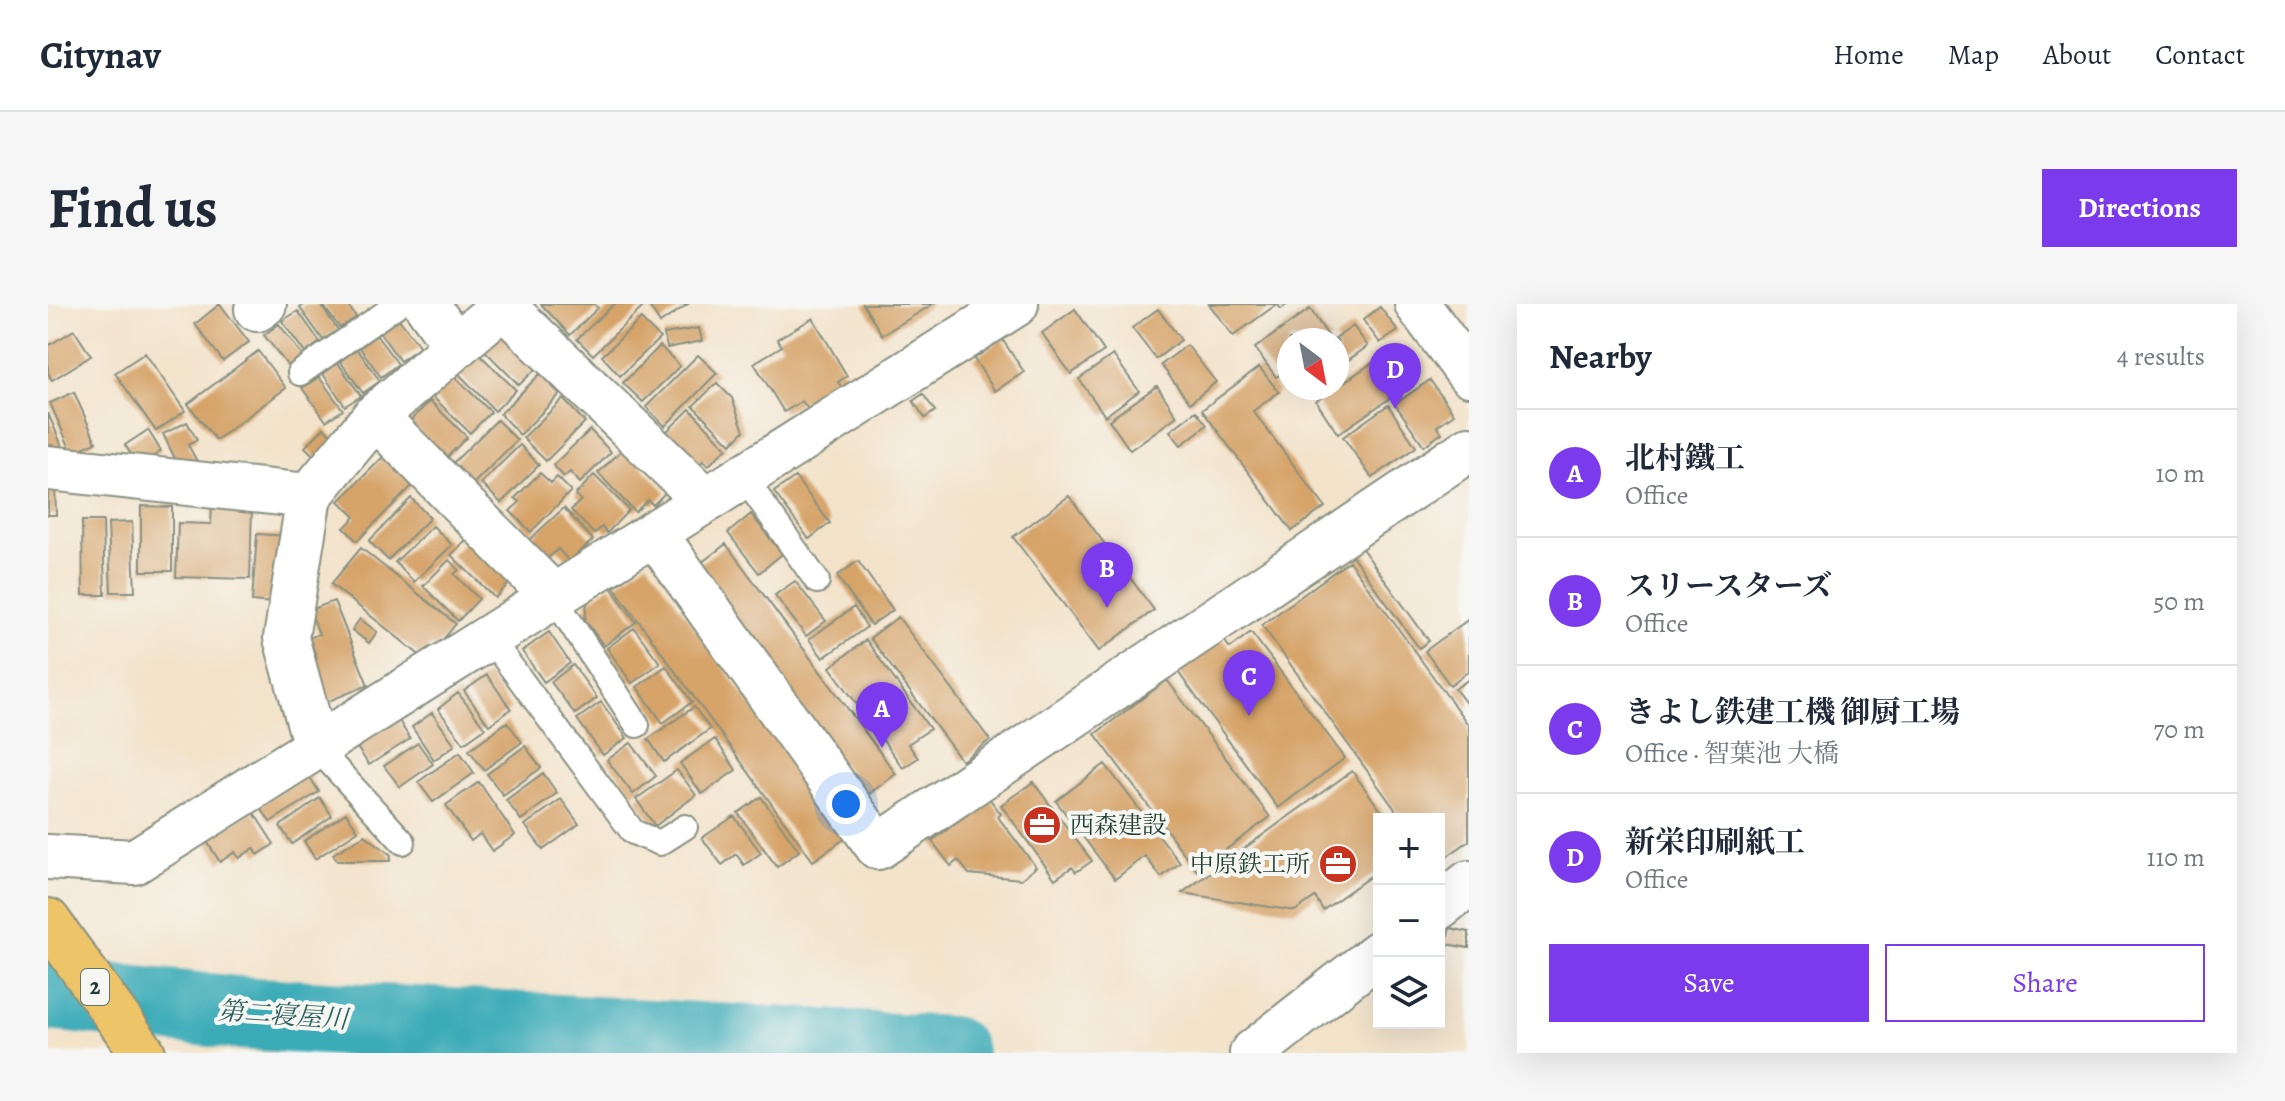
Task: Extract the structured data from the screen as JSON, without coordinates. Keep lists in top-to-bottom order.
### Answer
{
  "streets": {
    "main road": ["2"]
  },
  "water": ["第二寝屋川"],
  "places": {
    "office": ["西森建設", "中原鉄工所"]
  },
  "north": "bottom right",
  "page": {
    "header": "Citynav",
    "nav": [
      "Home",
      "Map",
      "About",
      "Contact"
    ],
    "buttons": [
      "Directions",
      ["Save", "Share"]
    ],
    "title": "Find us",
    "heading": ["Nearby", "4 results"],
    "pins": [
      "D",
      "B",
      "C",
      "A"
    ],
    "list": [
      {
        "mark": "A",
        "name": "北村鐵工",
        "note": "Office",
        "value": "10 m"
      },
      {
        "mark": "B",
        "name": "スリースターズ",
        "note": "Office",
        "value": "50 m"
      },
      {
        "mark": "C",
        "name": "きよし鉄建工機 御厨工場",
        "note": "Office · 智葉池 大橋",
        "value": "70 m"
      },
      {
        "mark": "D",
        "name": "新栄印刷紙工",
        "note": "Office",
        "value": "110 m"
      }
    ],
    "map_buttons": ["+", "−"]
  }
}
